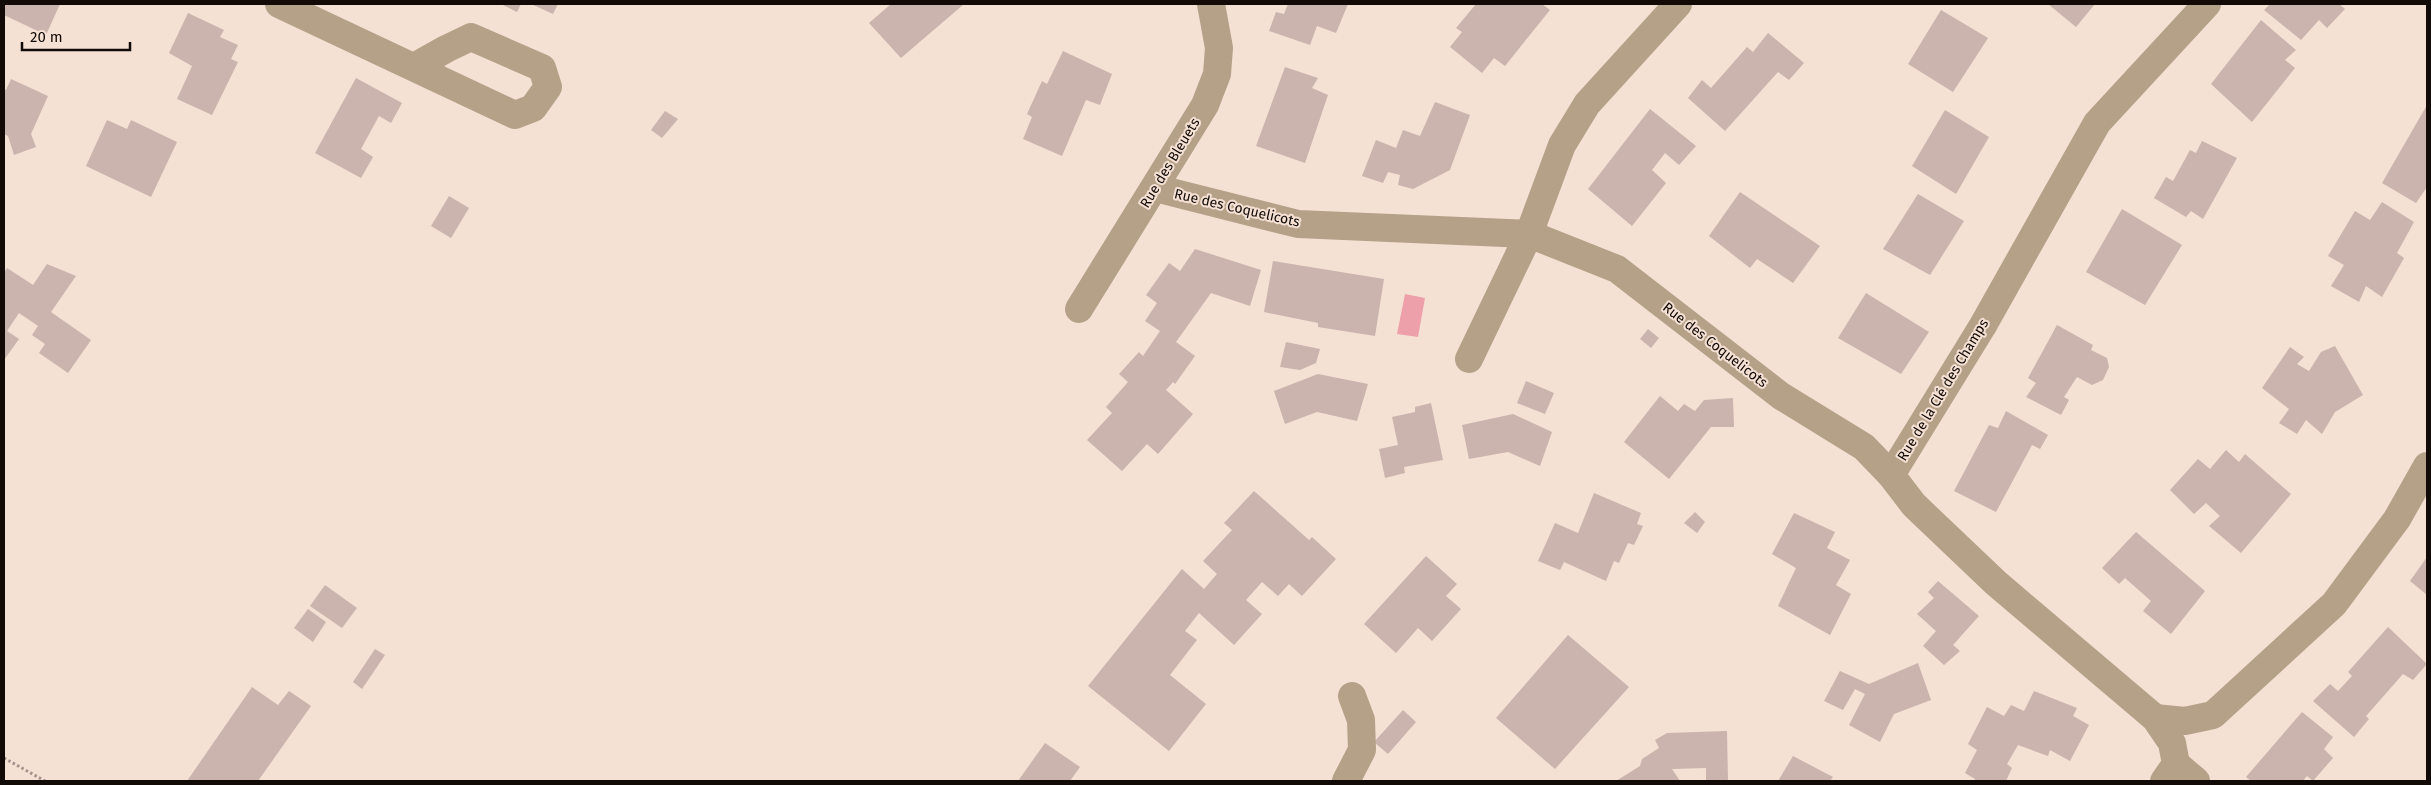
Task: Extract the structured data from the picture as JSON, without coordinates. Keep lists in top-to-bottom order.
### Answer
{
  "streets": {
    "street": ["Rue des Bleuets", "Rue des Coquelicots", "Rue de la Clé des Champs"]
  },
  "crossings": [
    ["Rue des Bleuets", "Rue des Coquelicots"],
    ["Rue des Coquelicots", "Rue de la Clé des Champs"]
  ],
  "scale_bar": "20 m"
}
